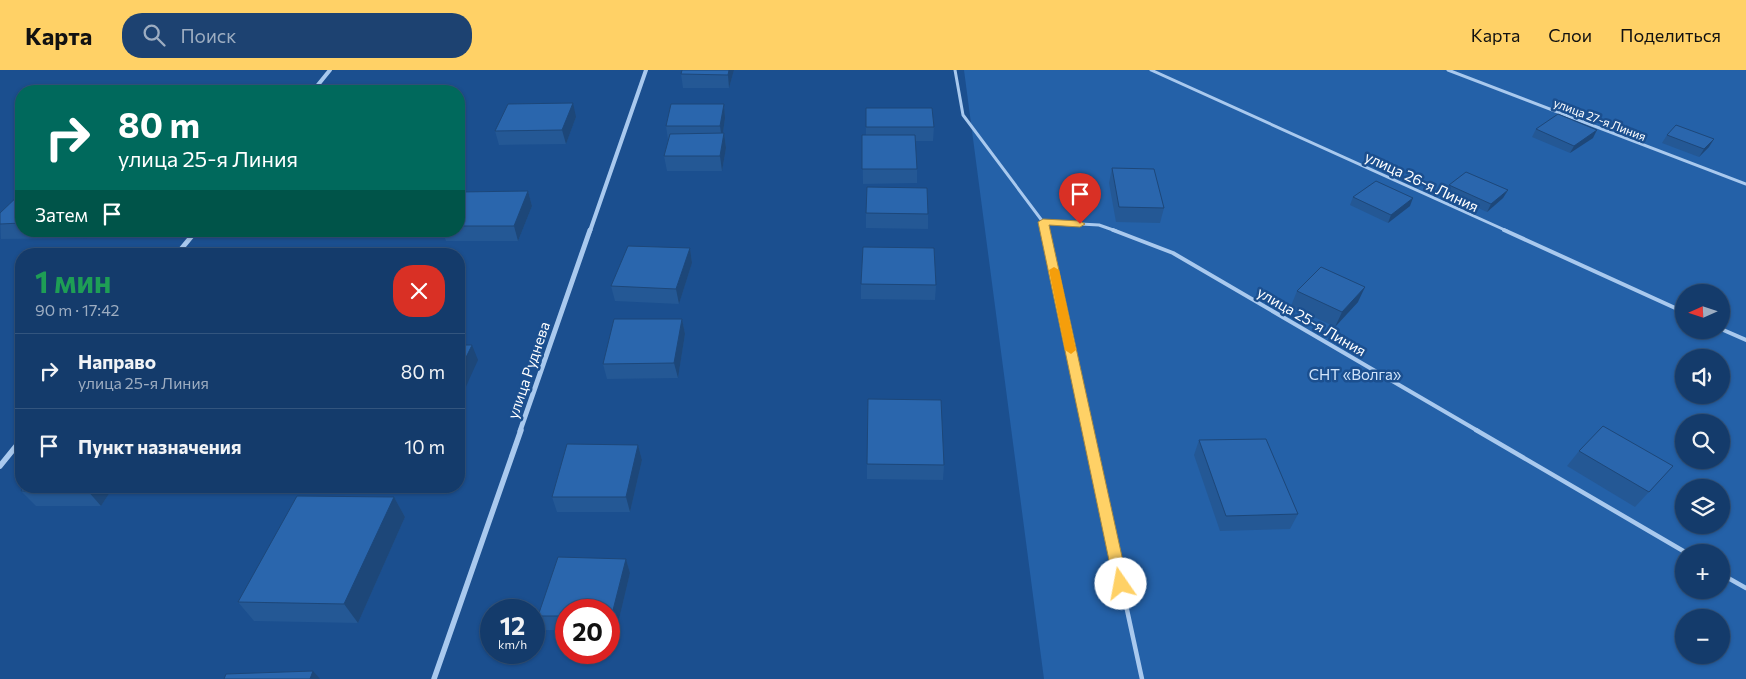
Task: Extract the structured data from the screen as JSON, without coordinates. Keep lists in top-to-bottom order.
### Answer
{
  "streets": {
    "street": ["улица Руднева"],
    "lane": ["улица 27-я Линия", "улица 26-я Линия", "улица 25-я Линия"]
  },
  "parks": ["СНТ «Волга»"],
  "north": "left",
  "page": {
    "header": "Карта",
    "search": "Поиск",
    "nav": ["Карта", "Слои", "Поделиться"],
    "turn": ["80 m", "улица 25-я Линия"],
    "then": "Затем",
    "heading": ["1 мин", "90 m · 17:42"],
    "map_buttons": ["+", "−"],
    "list": [
      {
        "name": "Направо",
        "note": "улица 25-я Линия",
        "value": "80 m"
      },
      {
        "name": "Пункт назначения",
        "value": "10 m"
      }
    ],
    "speed": "12 km/h",
    "limit": "20"
  }
}
